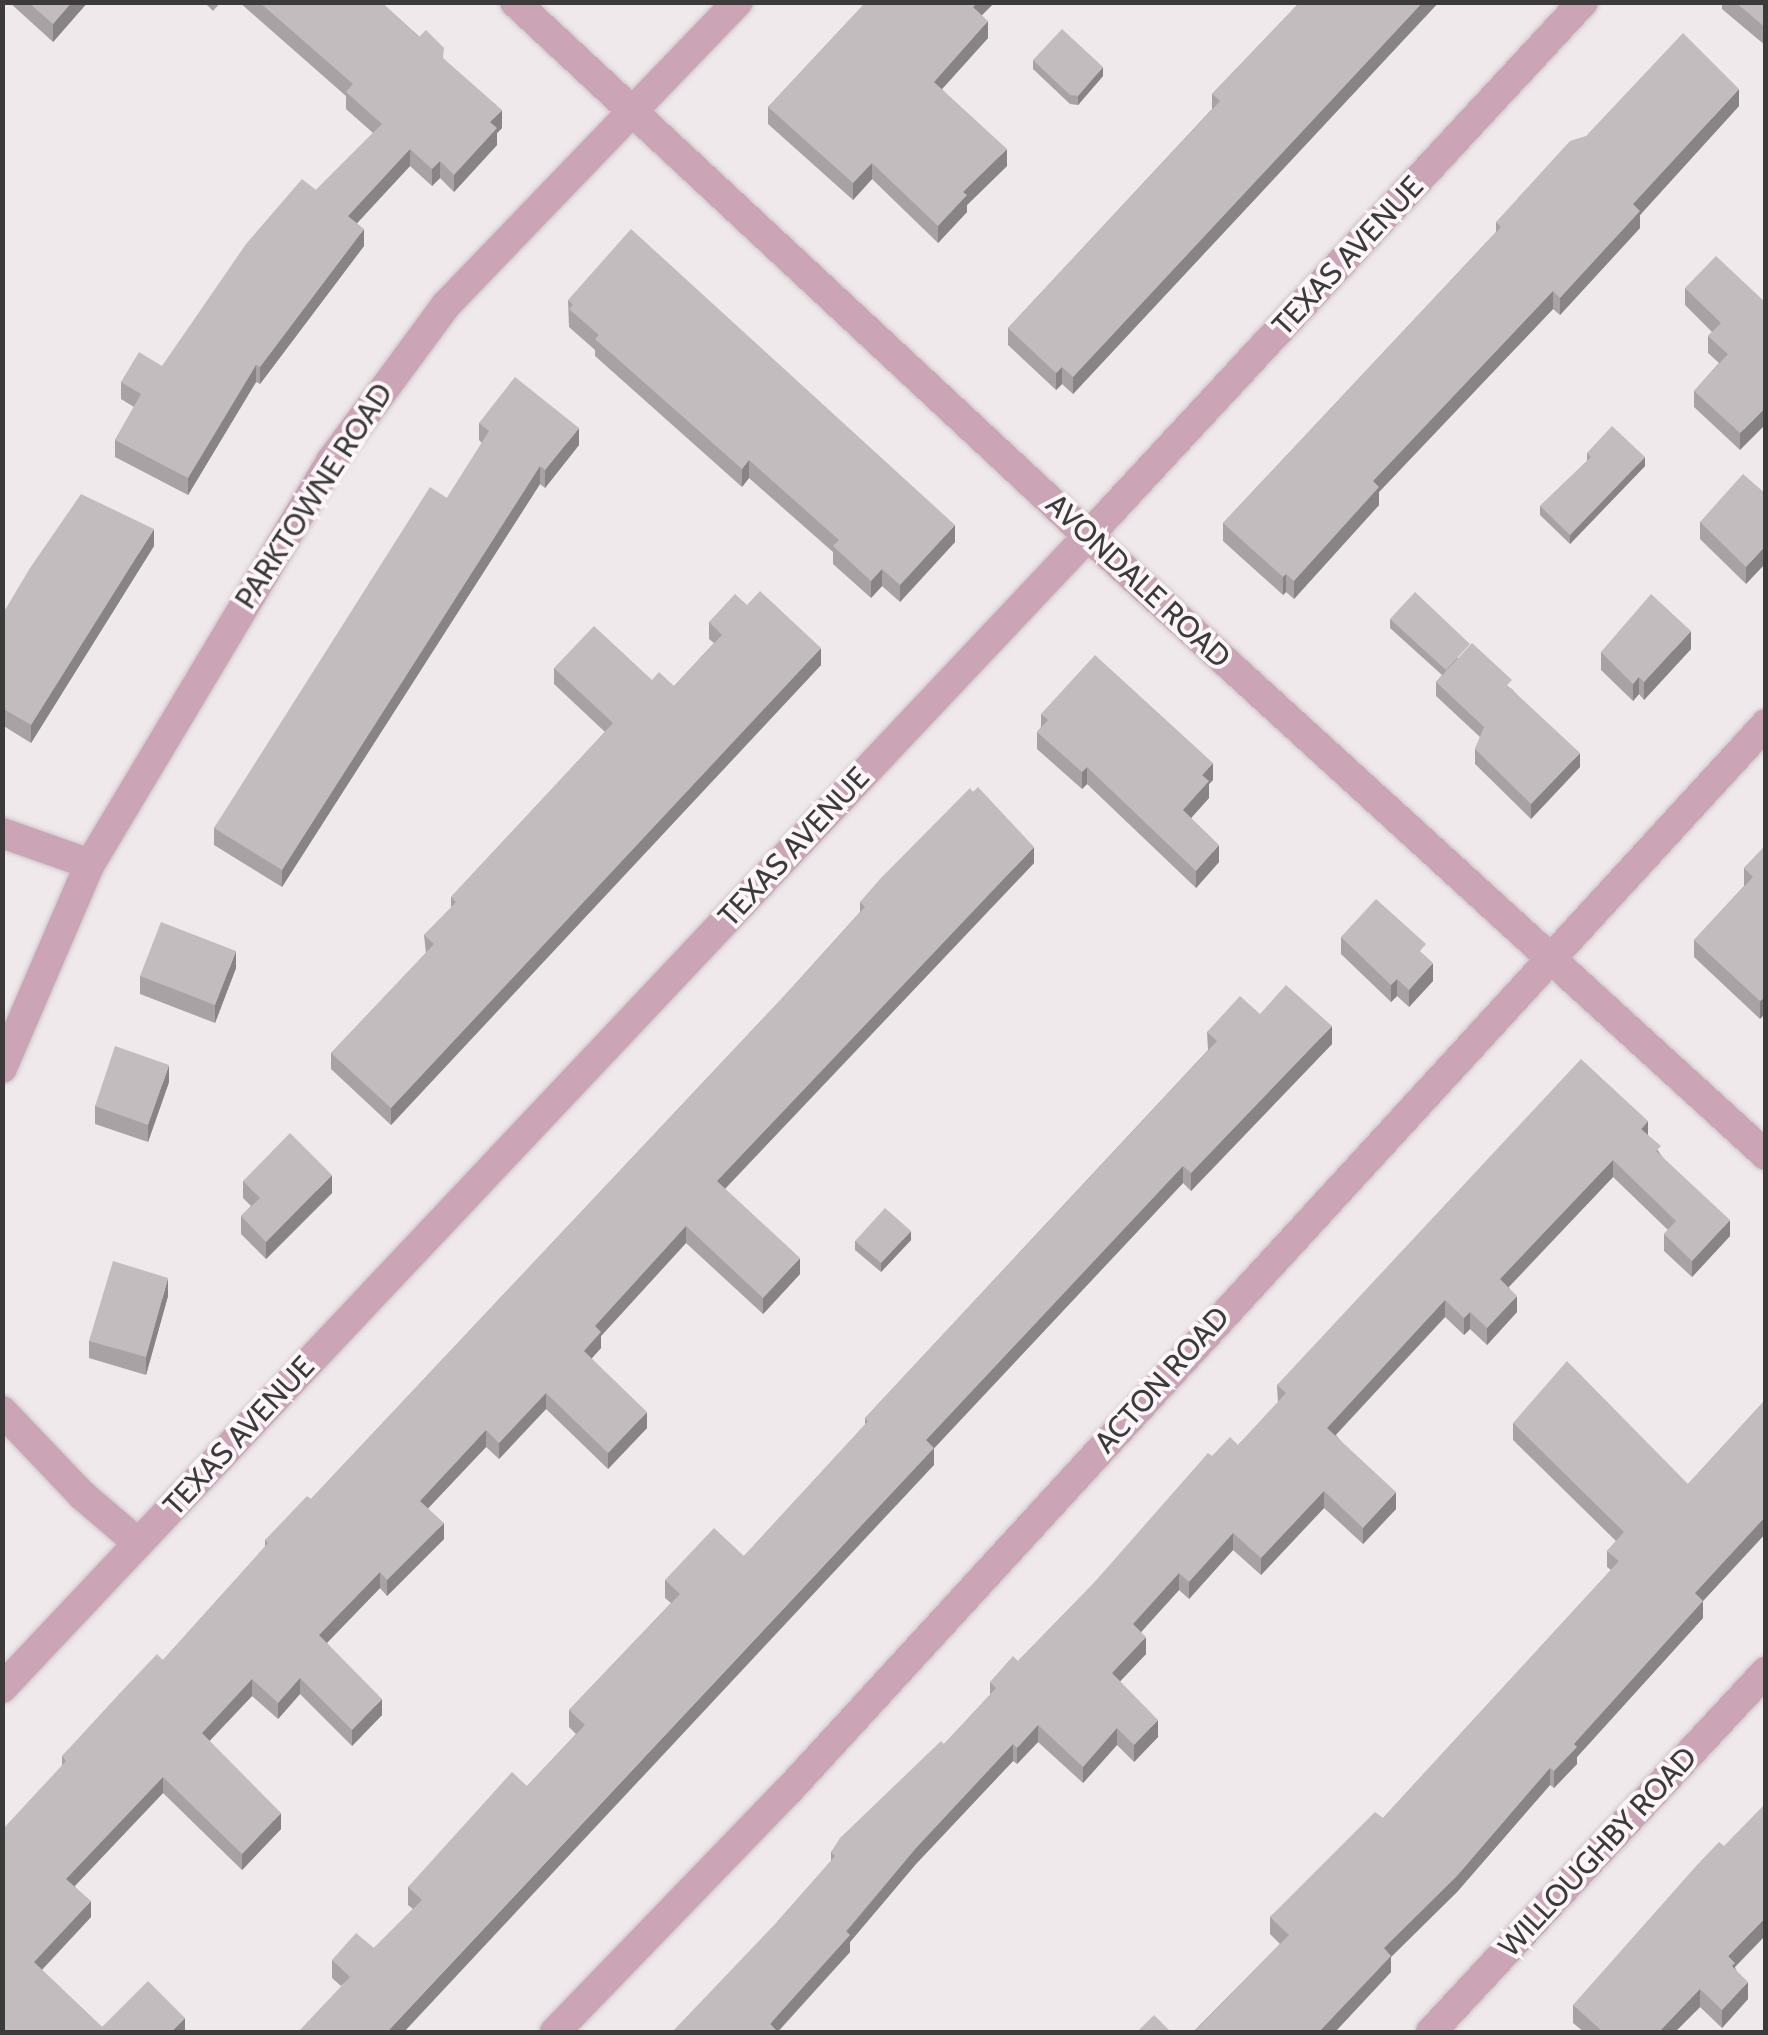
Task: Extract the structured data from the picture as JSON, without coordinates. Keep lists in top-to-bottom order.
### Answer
{
  "streets": {
    "street": [
      "TEXAS AVENUE",
      "PARKTOWNE ROAD",
      "AVONDALE ROAD",
      "ACTON ROAD",
      "WILLOUGHBY ROAD"
    ]
  },
  "crossings": [
    ["TEXAS AVENUE", "AVONDALE ROAD"],
    ["PARKTOWNE ROAD", "AVONDALE ROAD"],
    ["AVONDALE ROAD", "ACTON ROAD"]
  ]
}
